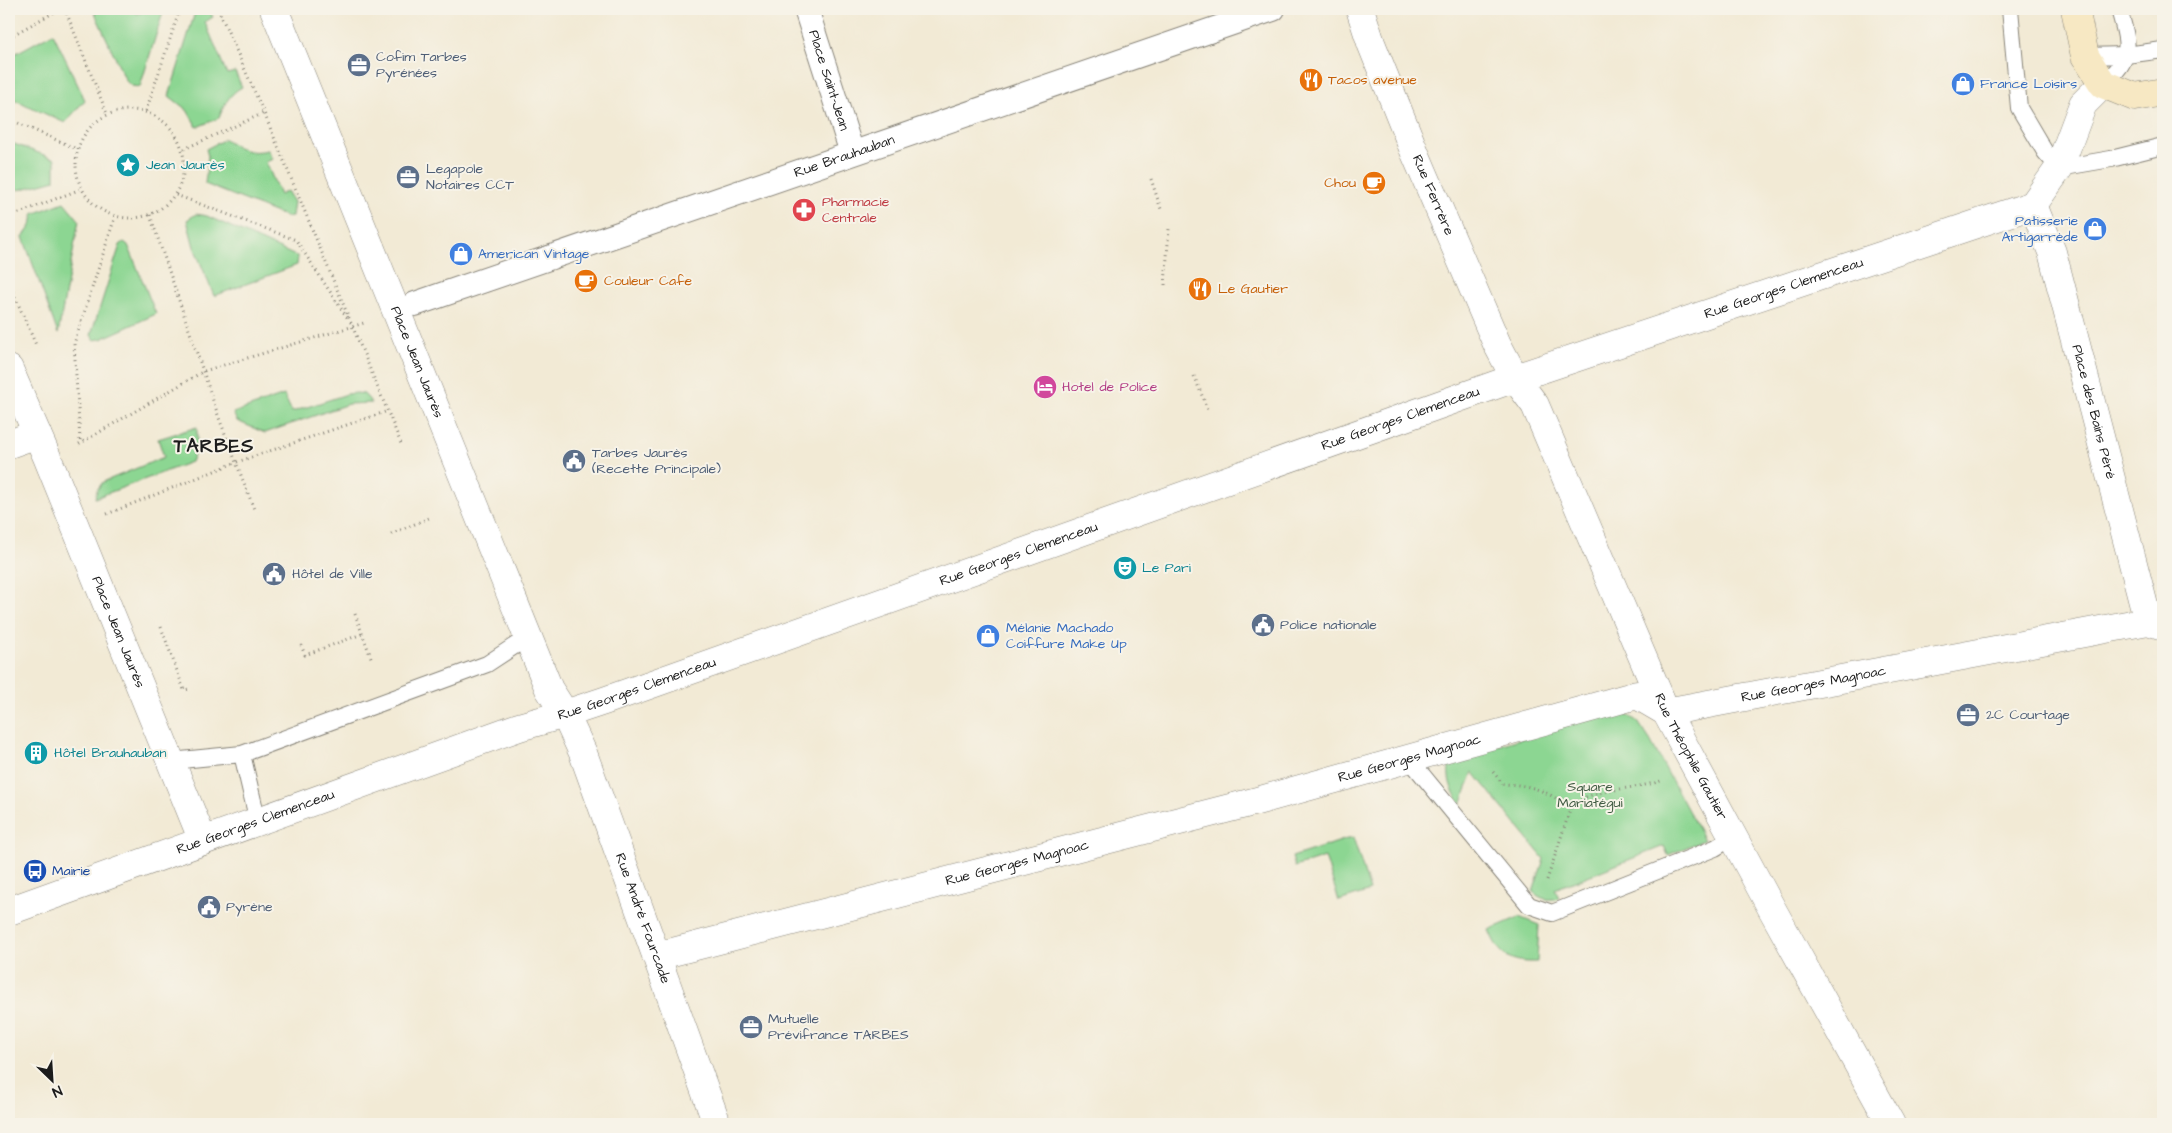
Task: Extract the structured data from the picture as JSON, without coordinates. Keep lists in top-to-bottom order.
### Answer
{
  "streets": {
    "street": [
      "Place Saint-Jean",
      "Rue Brauhauban",
      "Rue Ferrère",
      "Rue Georges Clemenceau",
      "Place Jean Jaurès",
      "Place des Bains Péré",
      "Rue Georges Magnoac",
      "Rue Théophile Gautier",
      "Rue André Fourcade"
    ]
  },
  "crossings": [
    ["Place Saint-Jean", "Rue Brauhauban"],
    ["Rue Ferrère", "Rue Georges Clemenceau"],
    ["Rue Ferrère", "Rue Théophile Gautier"],
    ["Rue Georges Clemenceau", "Place Jean Jaurès"],
    ["Rue Georges Clemenceau", "Place des Bains Péré"],
    ["Rue Georges Clemenceau", "Rue Théophile Gautier"],
    ["Rue Georges Clemenceau", "Rue André Fourcade"],
    ["Place Jean Jaurès", "Rue André Fourcade"],
    ["Place des Bains Péré", "Rue Georges Magnoac"],
    ["Rue Georges Magnoac", "Rue Théophile Gautier"],
    ["Rue Georges Magnoac", "Rue André Fourcade"]
  ],
  "districts": ["TARBES"],
  "parks": ["Square Mariatégui"],
  "places": {
    "office": [
      "Cofim Tarbes Pyrénées",
      "Legapole Notaires CCT",
      "2C Courtage",
      "Mutuelle Prévifrance TARBES"
    ],
    "restaurant": ["Tacos avenue", "Le Gautier"],
    "shop": [
      "France Loisirs",
      "Patisserie Artigarrède",
      "American Vintage",
      "Mélanie Machado Coiffure Make Up"
    ],
    "place": ["Jean Jaurès"],
    "cafe": ["Chou", "Couleur Cafe"],
    "pharmacy": ["Pharmacie Centrale"],
    "hotel": ["Hotel de Police"],
    "public building": [
      "Tarbes Jaurès (Recette Principale)",
      "Hôtel de Ville",
      "Police nationale",
      "Pyrène"
    ],
    "theatre": ["Le Pari"],
    "building": ["Hôtel Brauhauban"],
    "bus stop": ["Mairie"]
  },
  "north": "bottom right"
}
